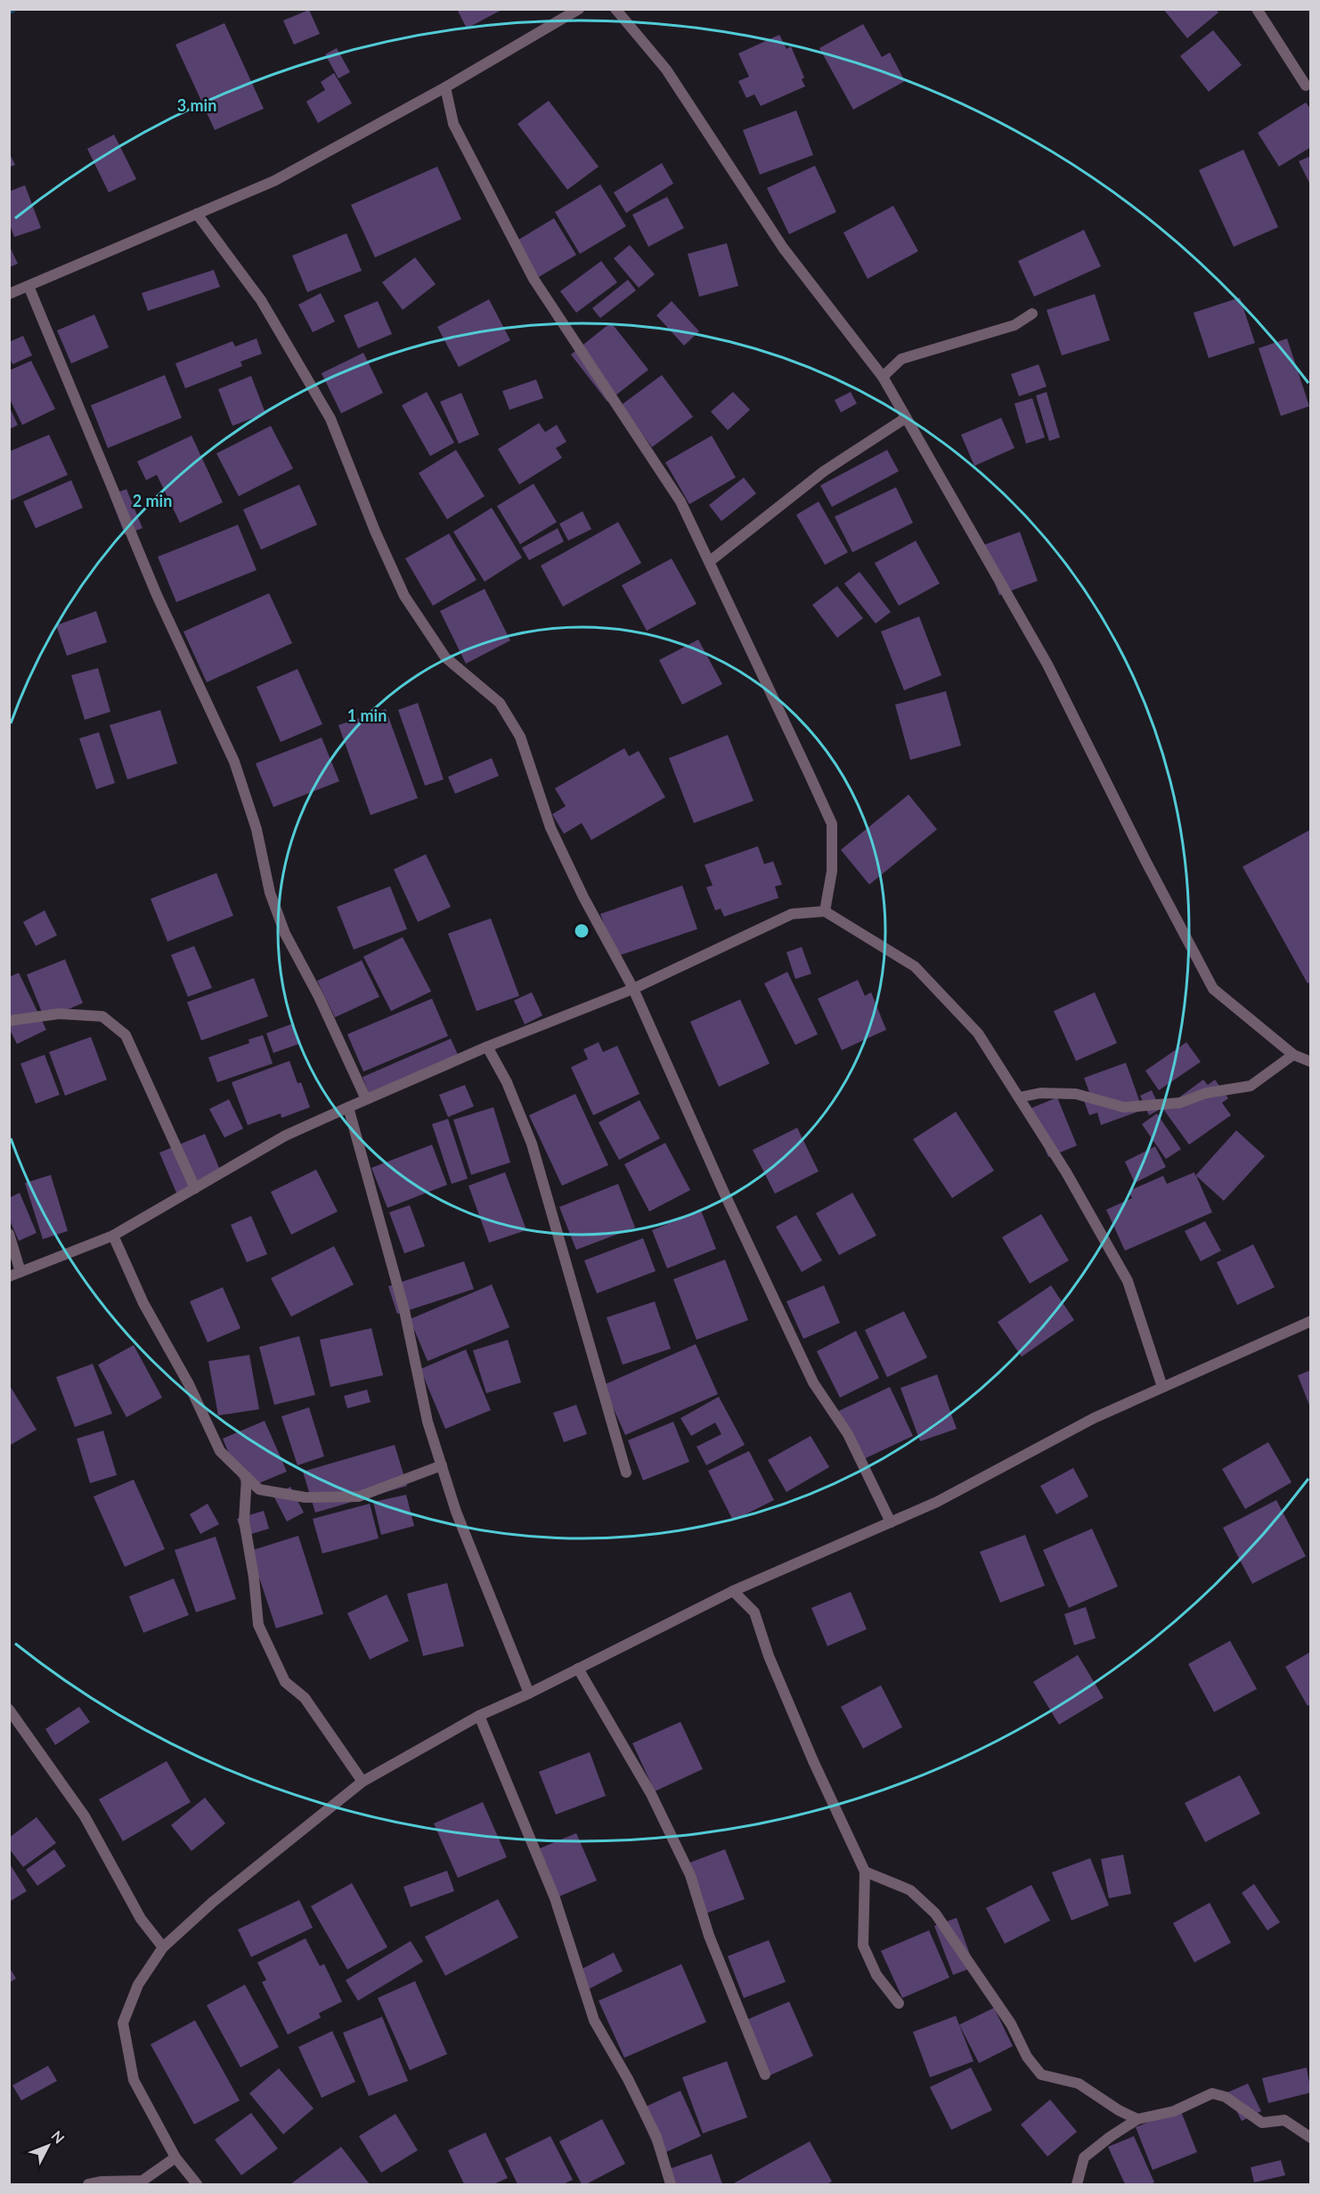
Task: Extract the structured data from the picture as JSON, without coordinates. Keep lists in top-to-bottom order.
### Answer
{
  "north": "top right",
  "rings": ["3 min", "2 min", "1 min"]
}
